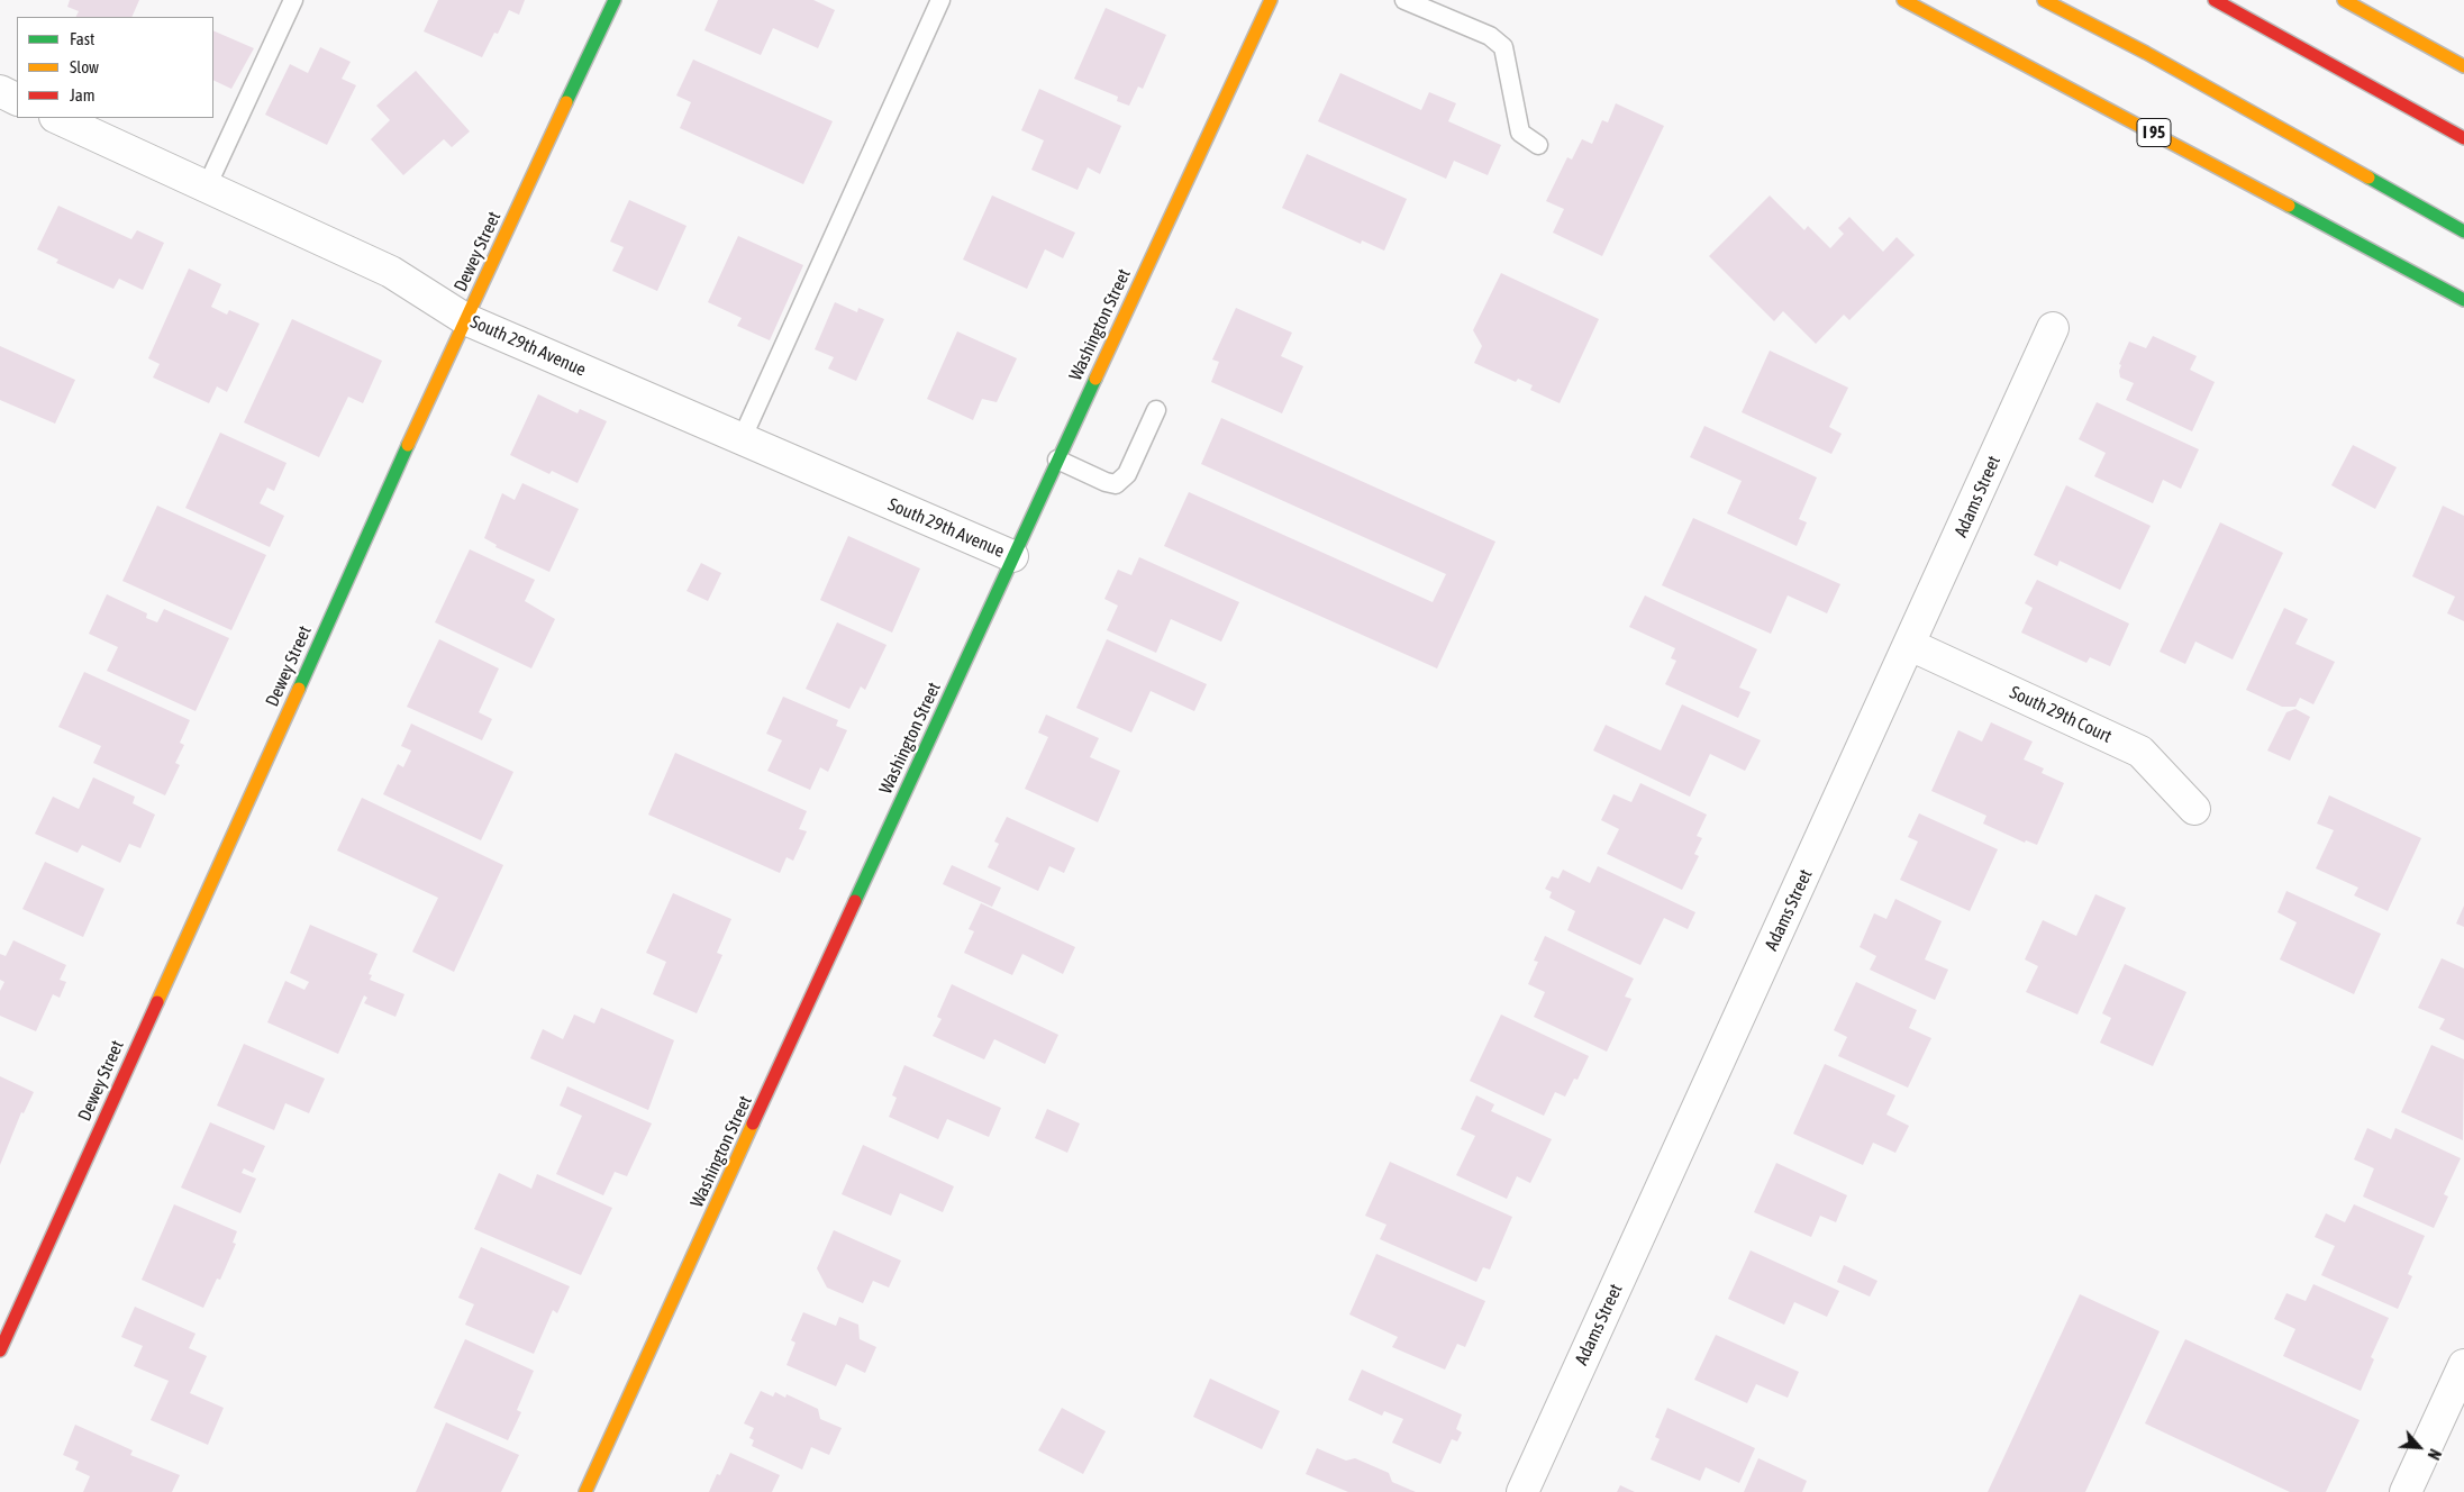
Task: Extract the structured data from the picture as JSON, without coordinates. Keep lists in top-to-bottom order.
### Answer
{
  "streets": {
    "main road": ["I 95", "Dewey Street", "Washington Street"],
    "street": ["South 29th Avenue", "Adams Street", "South 29th Court"]
  },
  "crossings": [
    ["Dewey Street", "South 29th Avenue"],
    ["Washington Street", "South 29th Avenue"],
    ["Adams Street", "South 29th Court"]
  ],
  "legend": ["Fast", "Slow", "Jam"],
  "north": "bottom right"
}
